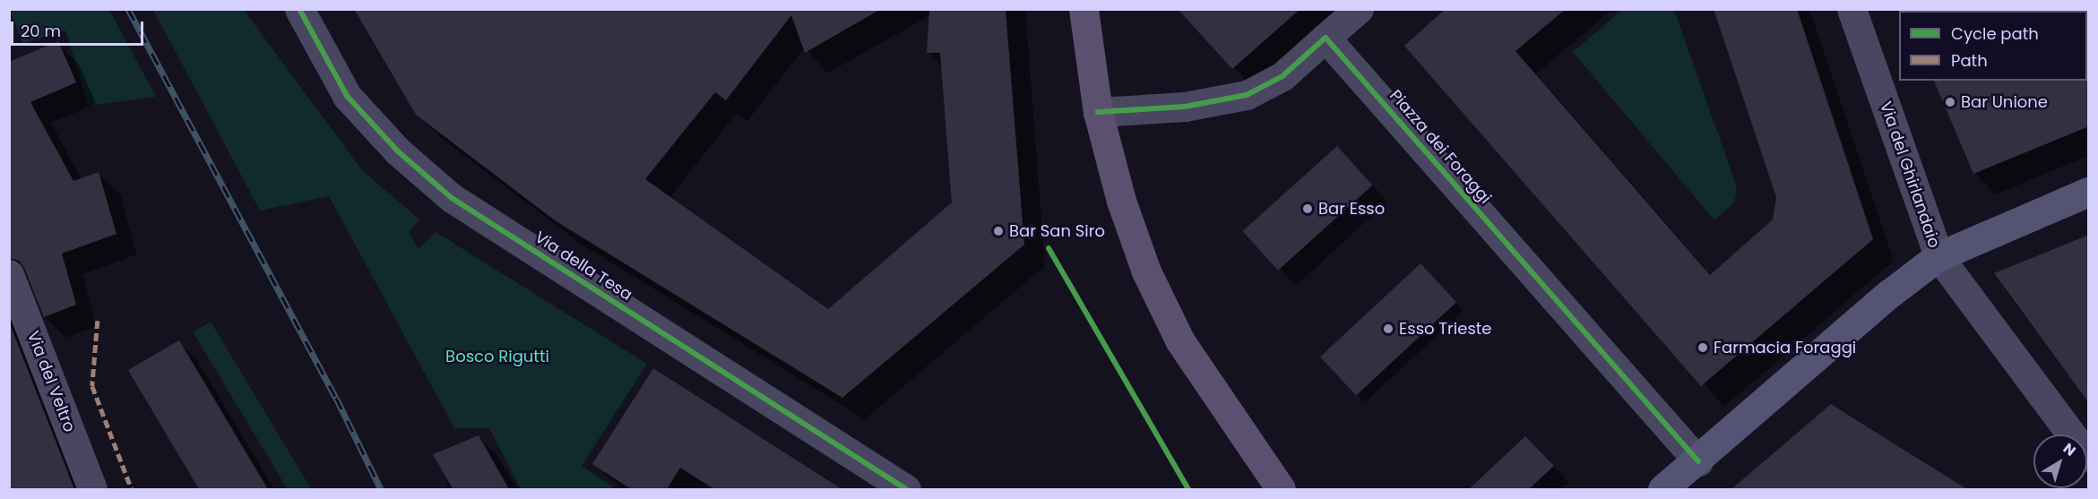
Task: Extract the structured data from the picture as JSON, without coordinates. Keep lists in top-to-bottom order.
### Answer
{
  "streets": {
    "street": [
      "Piazza dei Foraggi",
      "Via del Ghirlandaio",
      "Via della Tesa",
      "Via del Veltro"
    ]
  },
  "parks": ["Bosco Rigutti"],
  "places": [
    "Bar Unione",
    "Bar Esso",
    "Bar San Siro",
    "Esso Trieste",
    "Farmacia Foraggi"
  ],
  "legend": ["Cycle path", "Path"],
  "scale_bar": "20 m",
  "north": "top right"
}
